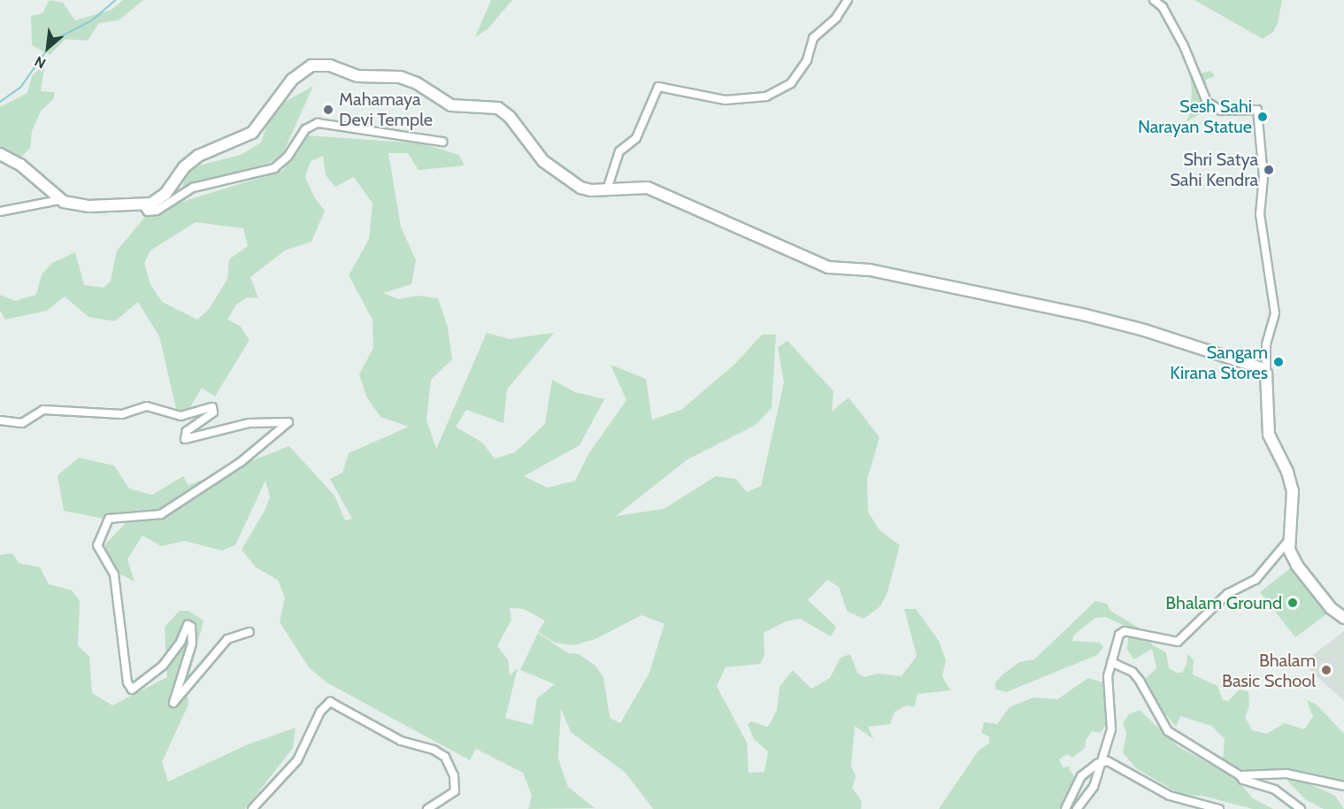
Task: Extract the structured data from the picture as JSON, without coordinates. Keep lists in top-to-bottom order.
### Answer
{
  "places": [
    "Mahamaya Devi Temple",
    "Sesh Sahi Narayan Statue",
    "Shri Satya Sahi Kendra",
    "Sangam Kirana Stores",
    "Bhalam Ground",
    "Bhalam Basic School"
  ],
  "north": "bottom left"
}
